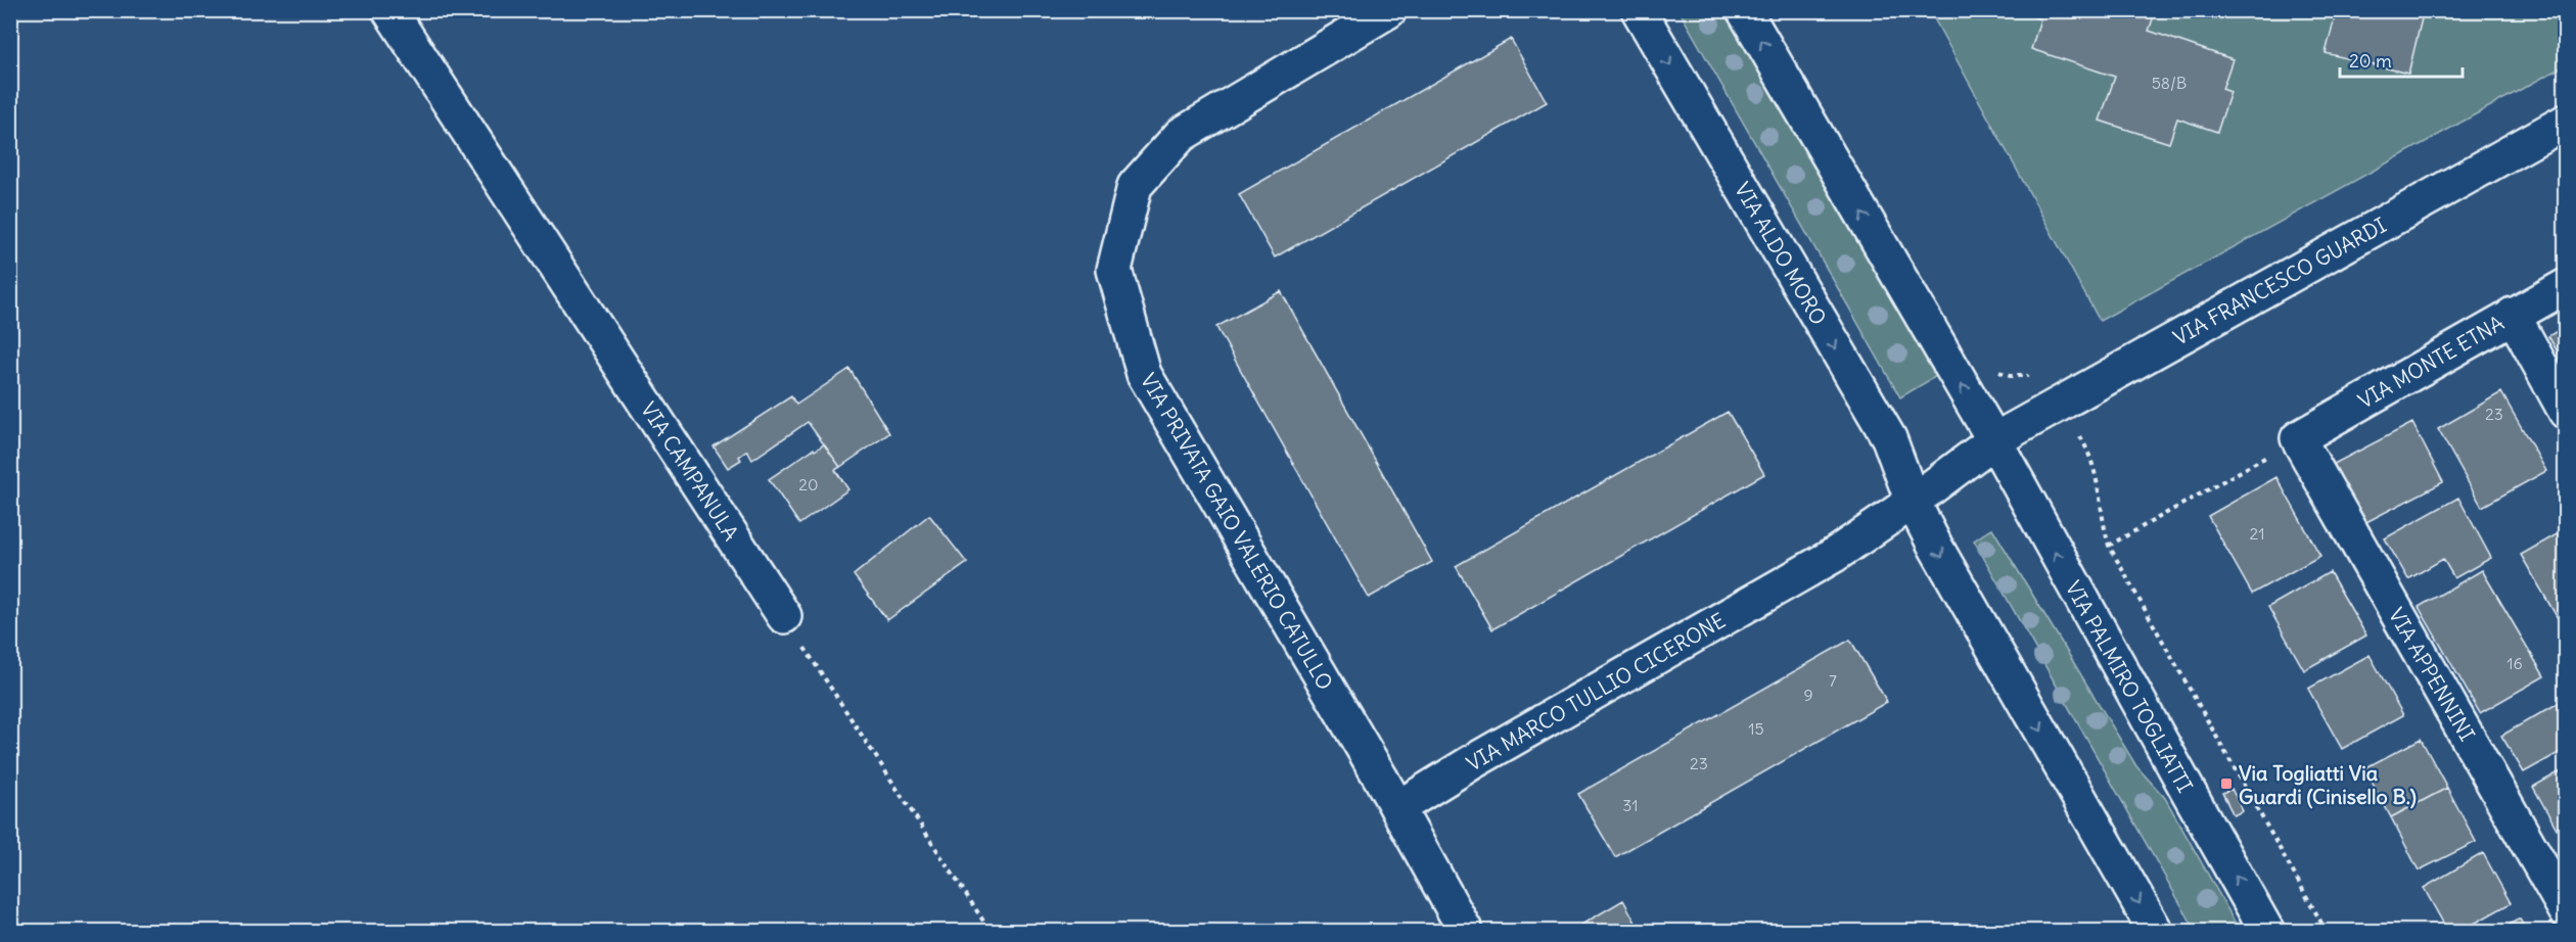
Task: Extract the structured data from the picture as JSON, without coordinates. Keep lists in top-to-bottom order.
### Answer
{
  "streets": {
    "street": [
      "VIA ALDO MORO",
      "VIA FRANCESCO GUARDI",
      "VIA MONTE ETNA",
      "VIA CAMPANULA",
      "VIA PRIVATA GAIO VALERIO CATULLO",
      "VIA APPENNINI",
      "VIA PALMIRO TOGLIATTI",
      "VIA MARCO TULLIO CICERONE"
    ]
  },
  "crossings": [
    ["VIA ALDO MORO", "VIA FRANCESCO GUARDI"],
    ["VIA ALDO MORO", "VIA MARCO TULLIO CICERONE"],
    ["VIA FRANCESCO GUARDI", "VIA PALMIRO TOGLIATTI"],
    ["VIA FRANCESCO GUARDI", "VIA MARCO TULLIO CICERONE"],
    ["VIA MONTE ETNA", "VIA APPENNINI"],
    ["VIA PRIVATA GAIO VALERIO CATULLO", "VIA MARCO TULLIO CICERONE"]
  ],
  "places": {
    "transit": ["Via Togliatti Via Guardi (Cinisello B.)"]
  },
  "house_numbers": [
    "58/B",
    "23",
    "20",
    "21",
    "16",
    "7",
    "9",
    "15",
    "23",
    "31"
  ],
  "scale_bar": "20 m"
}
